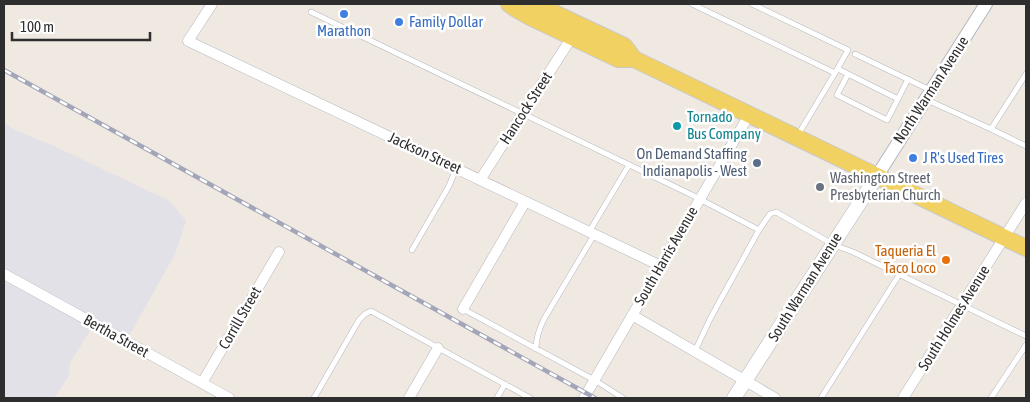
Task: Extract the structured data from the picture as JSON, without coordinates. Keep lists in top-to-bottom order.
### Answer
{
  "streets": {
    "main road": ["South Warman Avenue"],
    "street": [
      "North Warman Avenue",
      "Hancock Street",
      "Jackson Street",
      "South Harris Avenue",
      "Corrill Street",
      "South Holmes Avenue",
      "Bertha Street"
    ]
  },
  "crossings": [
    ["North Warman Avenue", "South Warman Avenue"],
    ["Hancock Street", "Jackson Street"],
    ["Jackson Street", "South Harris Avenue"],
    ["Corrill Street", "Bertha Street"]
  ],
  "places": [
    "Marathon",
    "Family Dollar",
    "Tornado Bus Company",
    "J R's Used Tires",
    "On Demand Staffing Indianapolis - West",
    "Washington Street Presbyterian Church",
    "Taqueria El Taco Loco"
  ],
  "scale_bar": "100 m"
}
